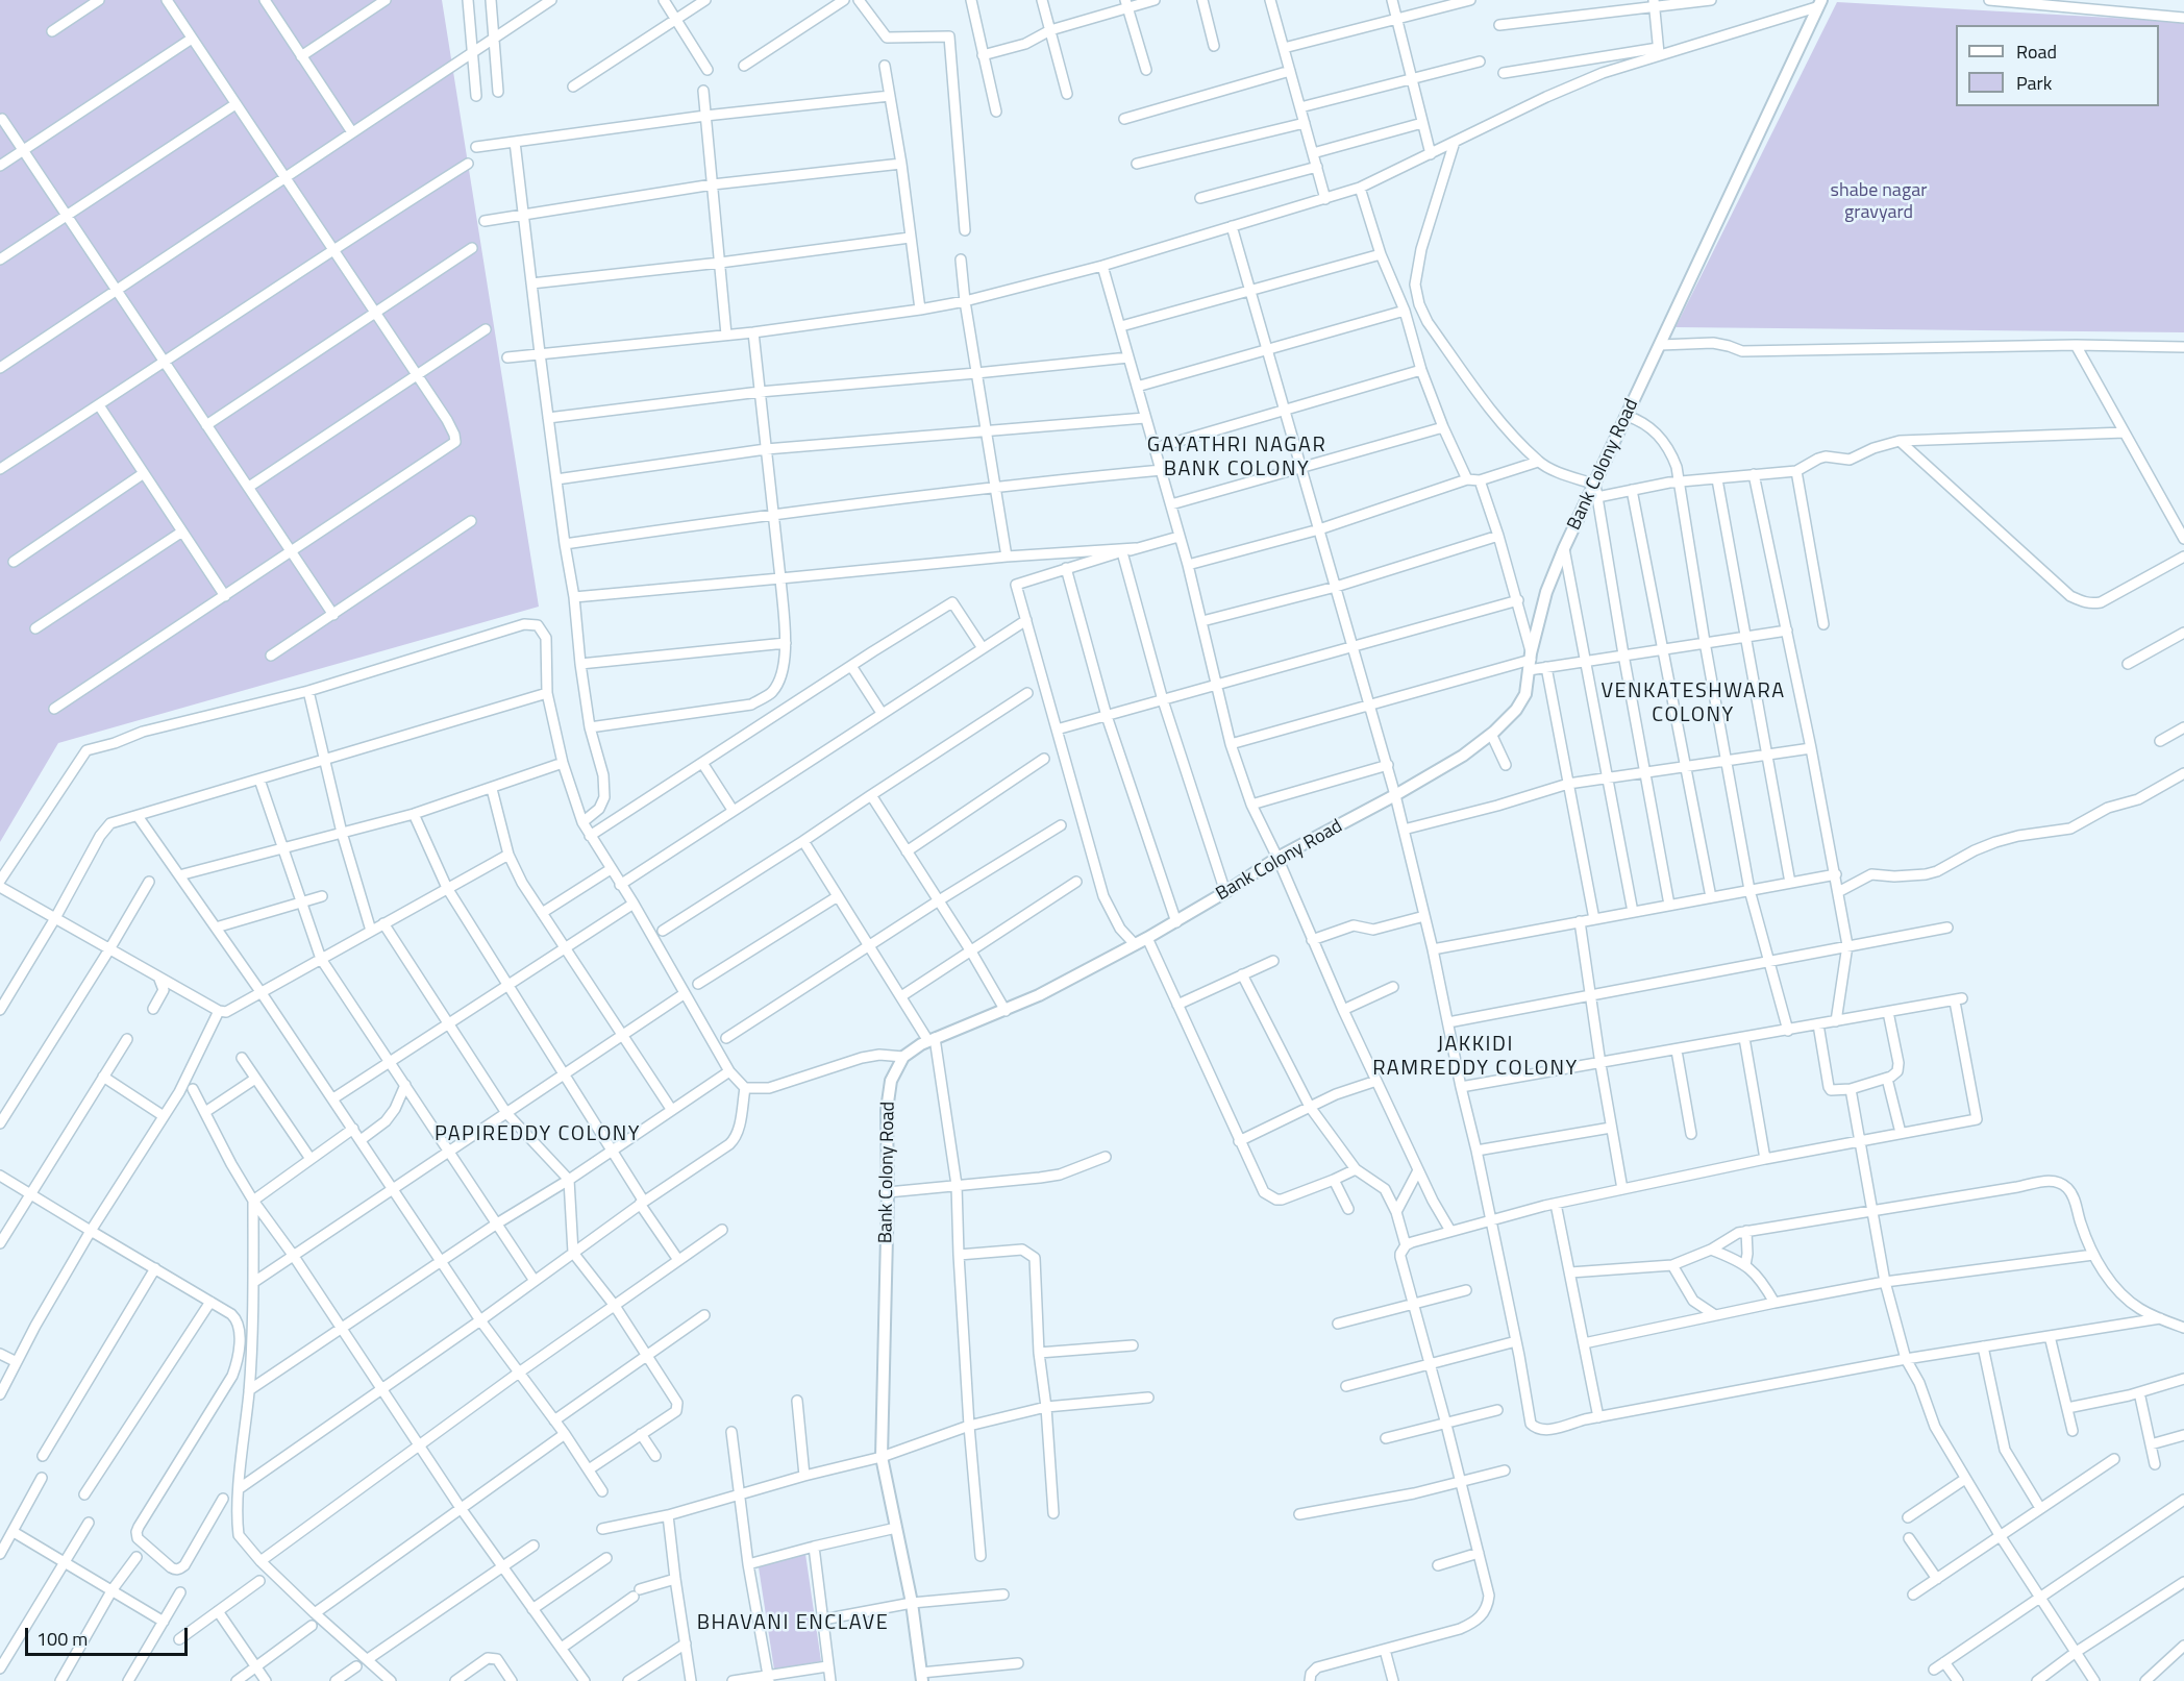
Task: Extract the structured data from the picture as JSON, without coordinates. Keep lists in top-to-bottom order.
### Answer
{
  "streets": {
    "street": ["Bank Colony Road"]
  },
  "districts": [
    "GAYATHRI NAGAR BANK COLONY",
    "VENKATESHWARA COLONY",
    "JAKKIDI RAMREDDY COLONY",
    "PAPIREDDY COLONY",
    "BHAVANI ENCLAVE"
  ],
  "parks": ["shabe nagar gravyard"],
  "legend": ["Road", "Park"],
  "scale_bar": "100 m"
}
